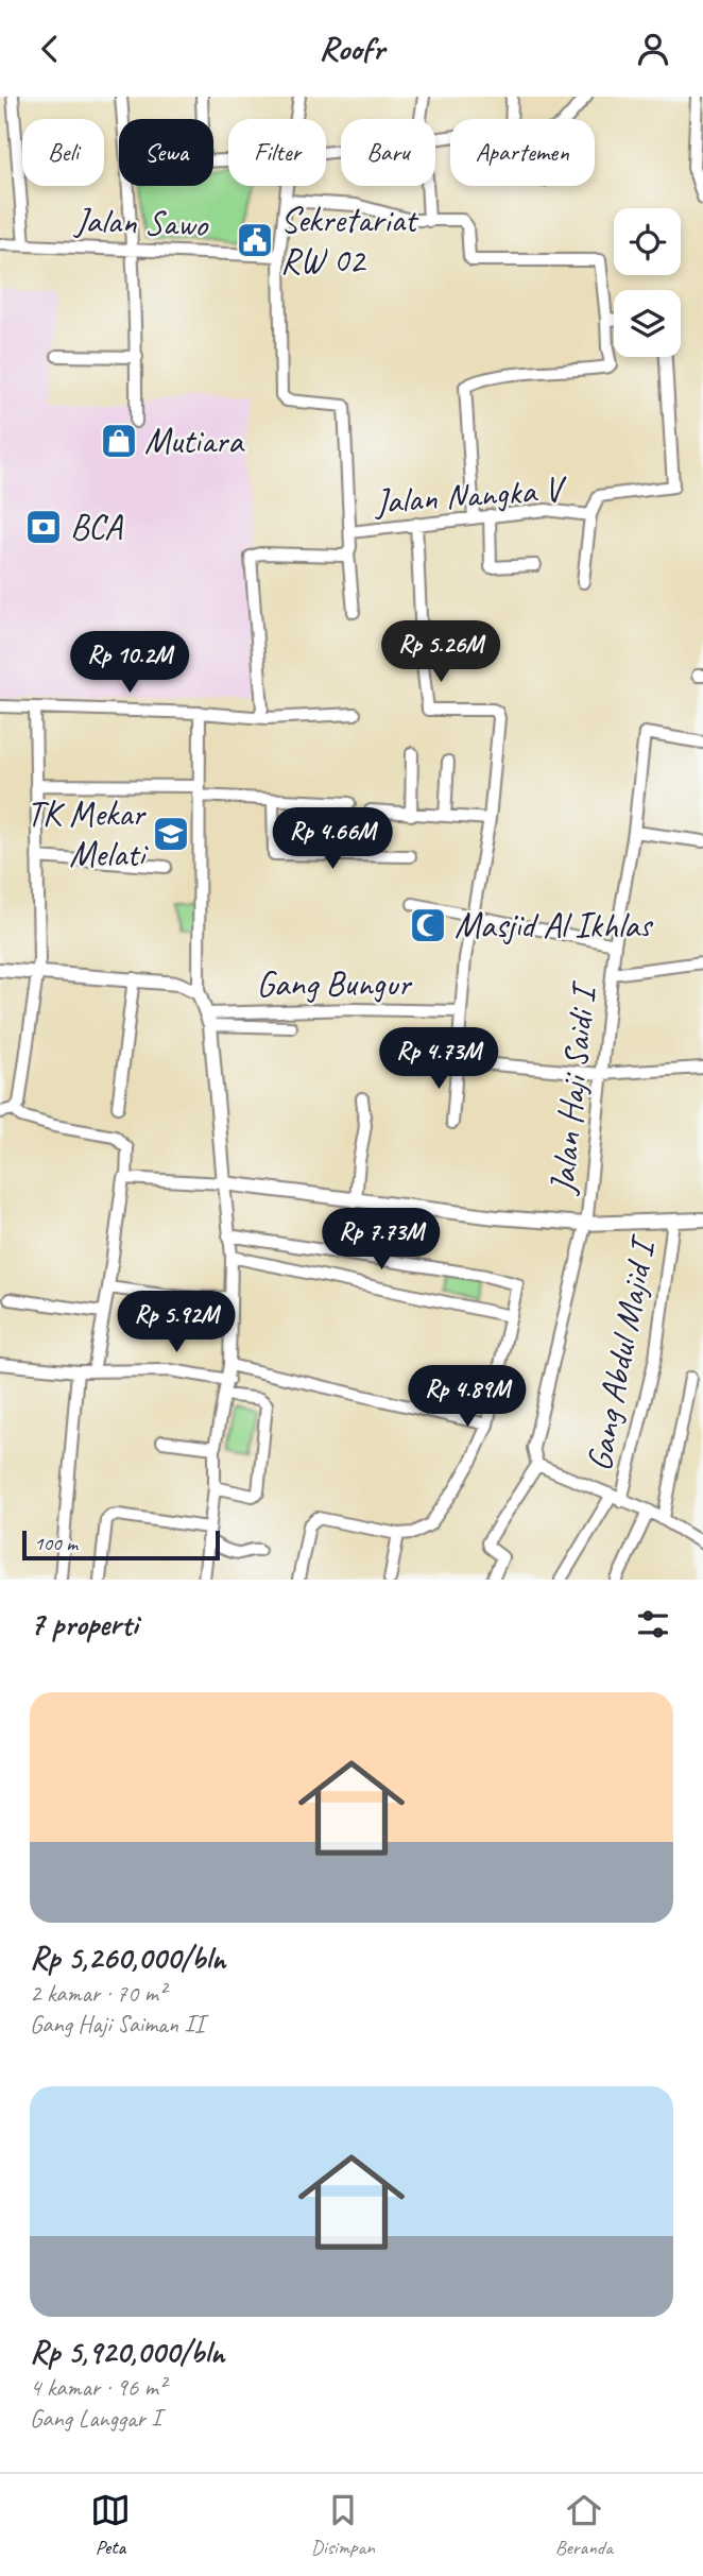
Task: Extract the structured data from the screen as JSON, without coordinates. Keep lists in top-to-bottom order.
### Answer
{
  "streets": {
    "street": [
      "Jalan Sawo",
      "Jalan Nangka V",
      "Gang Bungur",
      "Jalan Haji Saidi I",
      "Gang Abdul Majid I"
    ]
  },
  "places": {
    "public building": ["Sekretariat RW 02"],
    "shop": ["Mutiara"],
    "bank": ["BCA"],
    "school or university": ["TK Mekar Melati"],
    "mosque": ["Masjid Al Ikhlas"]
  },
  "scale_bar": "100 m",
  "page": {
    "header": "Roofr",
    "chip": [
      "Beli",
      "Sewa",
      "Filter",
      "Baru",
      "Apartemen"
    ],
    "price": [
      "Rp 5.26M",
      "Rp 10.2M",
      "Rp 4.66M",
      "Rp 4.73M",
      "Rp 7.73M",
      "Rp 5.92M",
      "Rp 4.89M"
    ],
    "scale": "100 m",
    "heading": "7 properti",
    "list": [
      {
        "name": "Rp 5,260,000/bln",
        "note": "2 kamar · 70 m² · Gang Haji Saiman II"
      },
      {
        "name": "Rp 5,920,000/bln",
        "note": "4 kamar · 96 m² · Gang Langgar I"
      }
    ],
    "tabs": ["Peta", "Disimpan", "Beranda"]
  }
}
